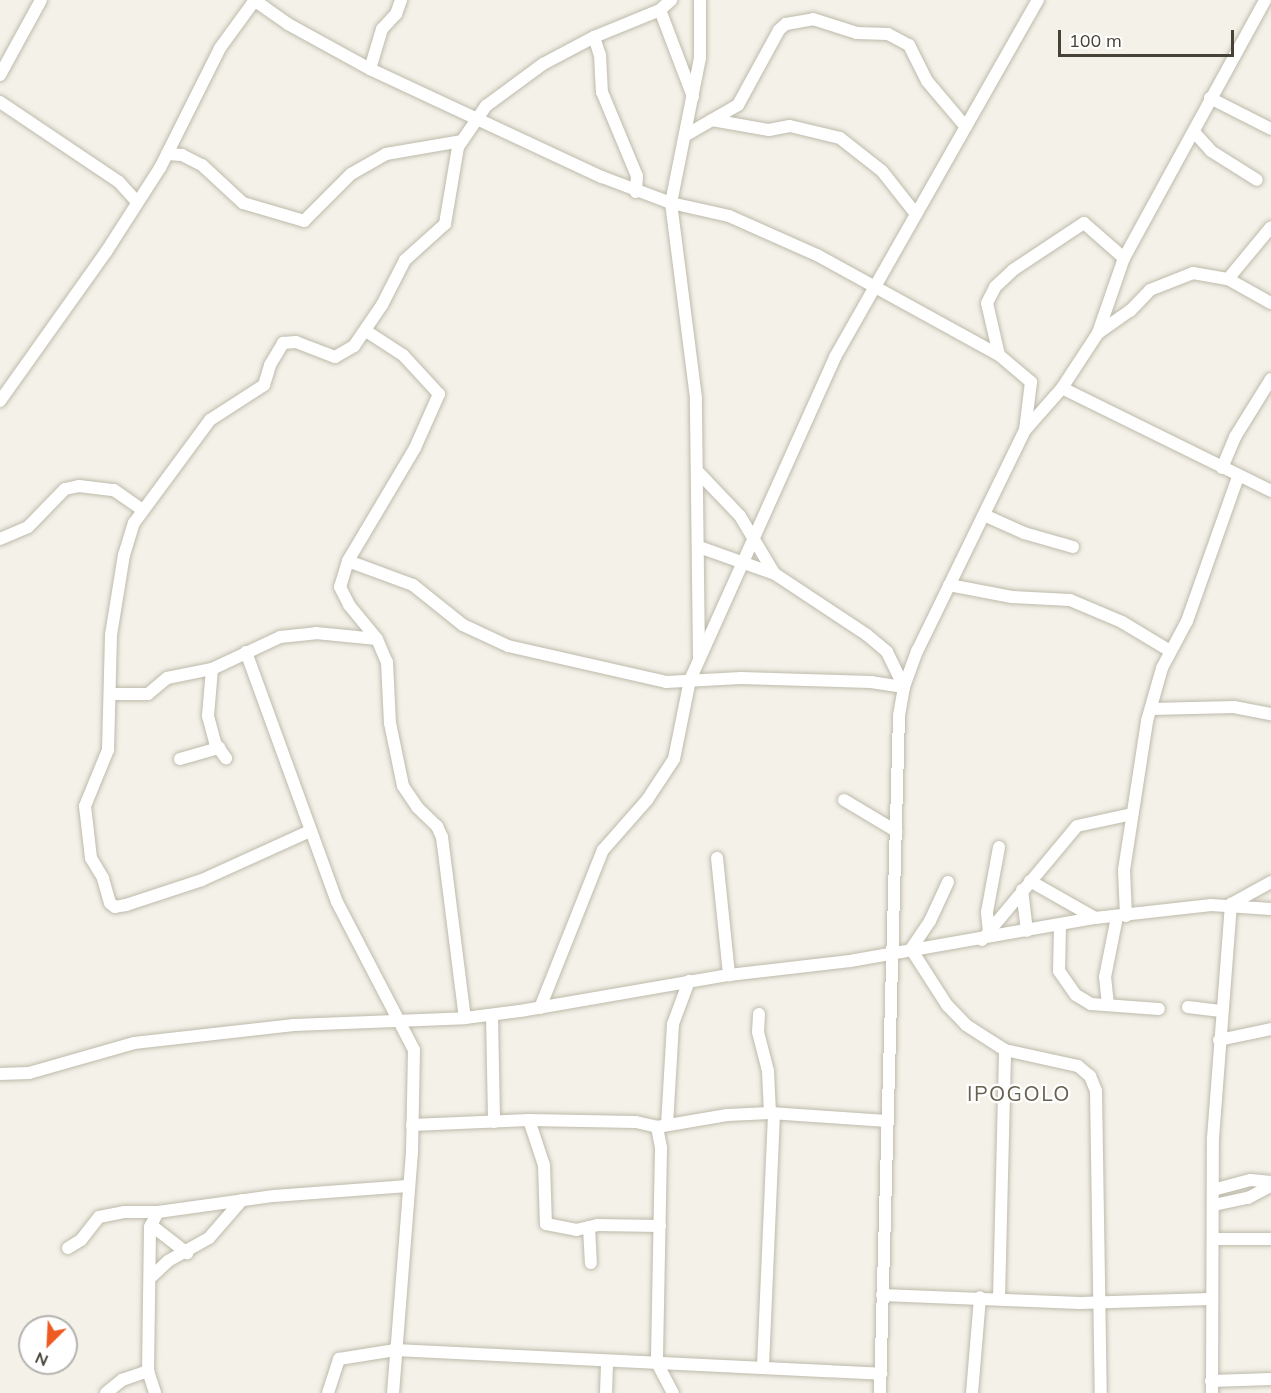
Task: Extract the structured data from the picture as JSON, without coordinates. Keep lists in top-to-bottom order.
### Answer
{
  "districts": ["IPOGOLO"],
  "scale_bar": "100 m",
  "north": "bottom left"
}
